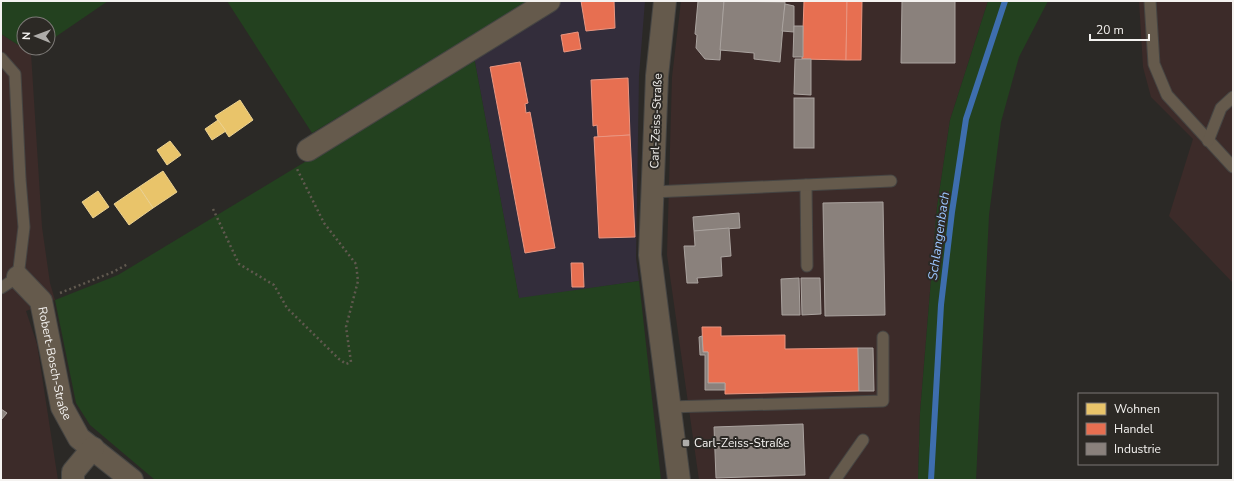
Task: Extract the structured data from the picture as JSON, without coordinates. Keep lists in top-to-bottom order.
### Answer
{
  "streets": {
    "street": ["Carl-Zeiss-Straße", "Robert-Bosch-Straße"]
  },
  "water": ["Schlangenbach"],
  "places": {
    "transit": ["Carl-Zeiss-Straße"]
  },
  "legend": ["Wohnen", "Handel", "Industrie"],
  "scale_bar": "20 m",
  "north": "left"
}
